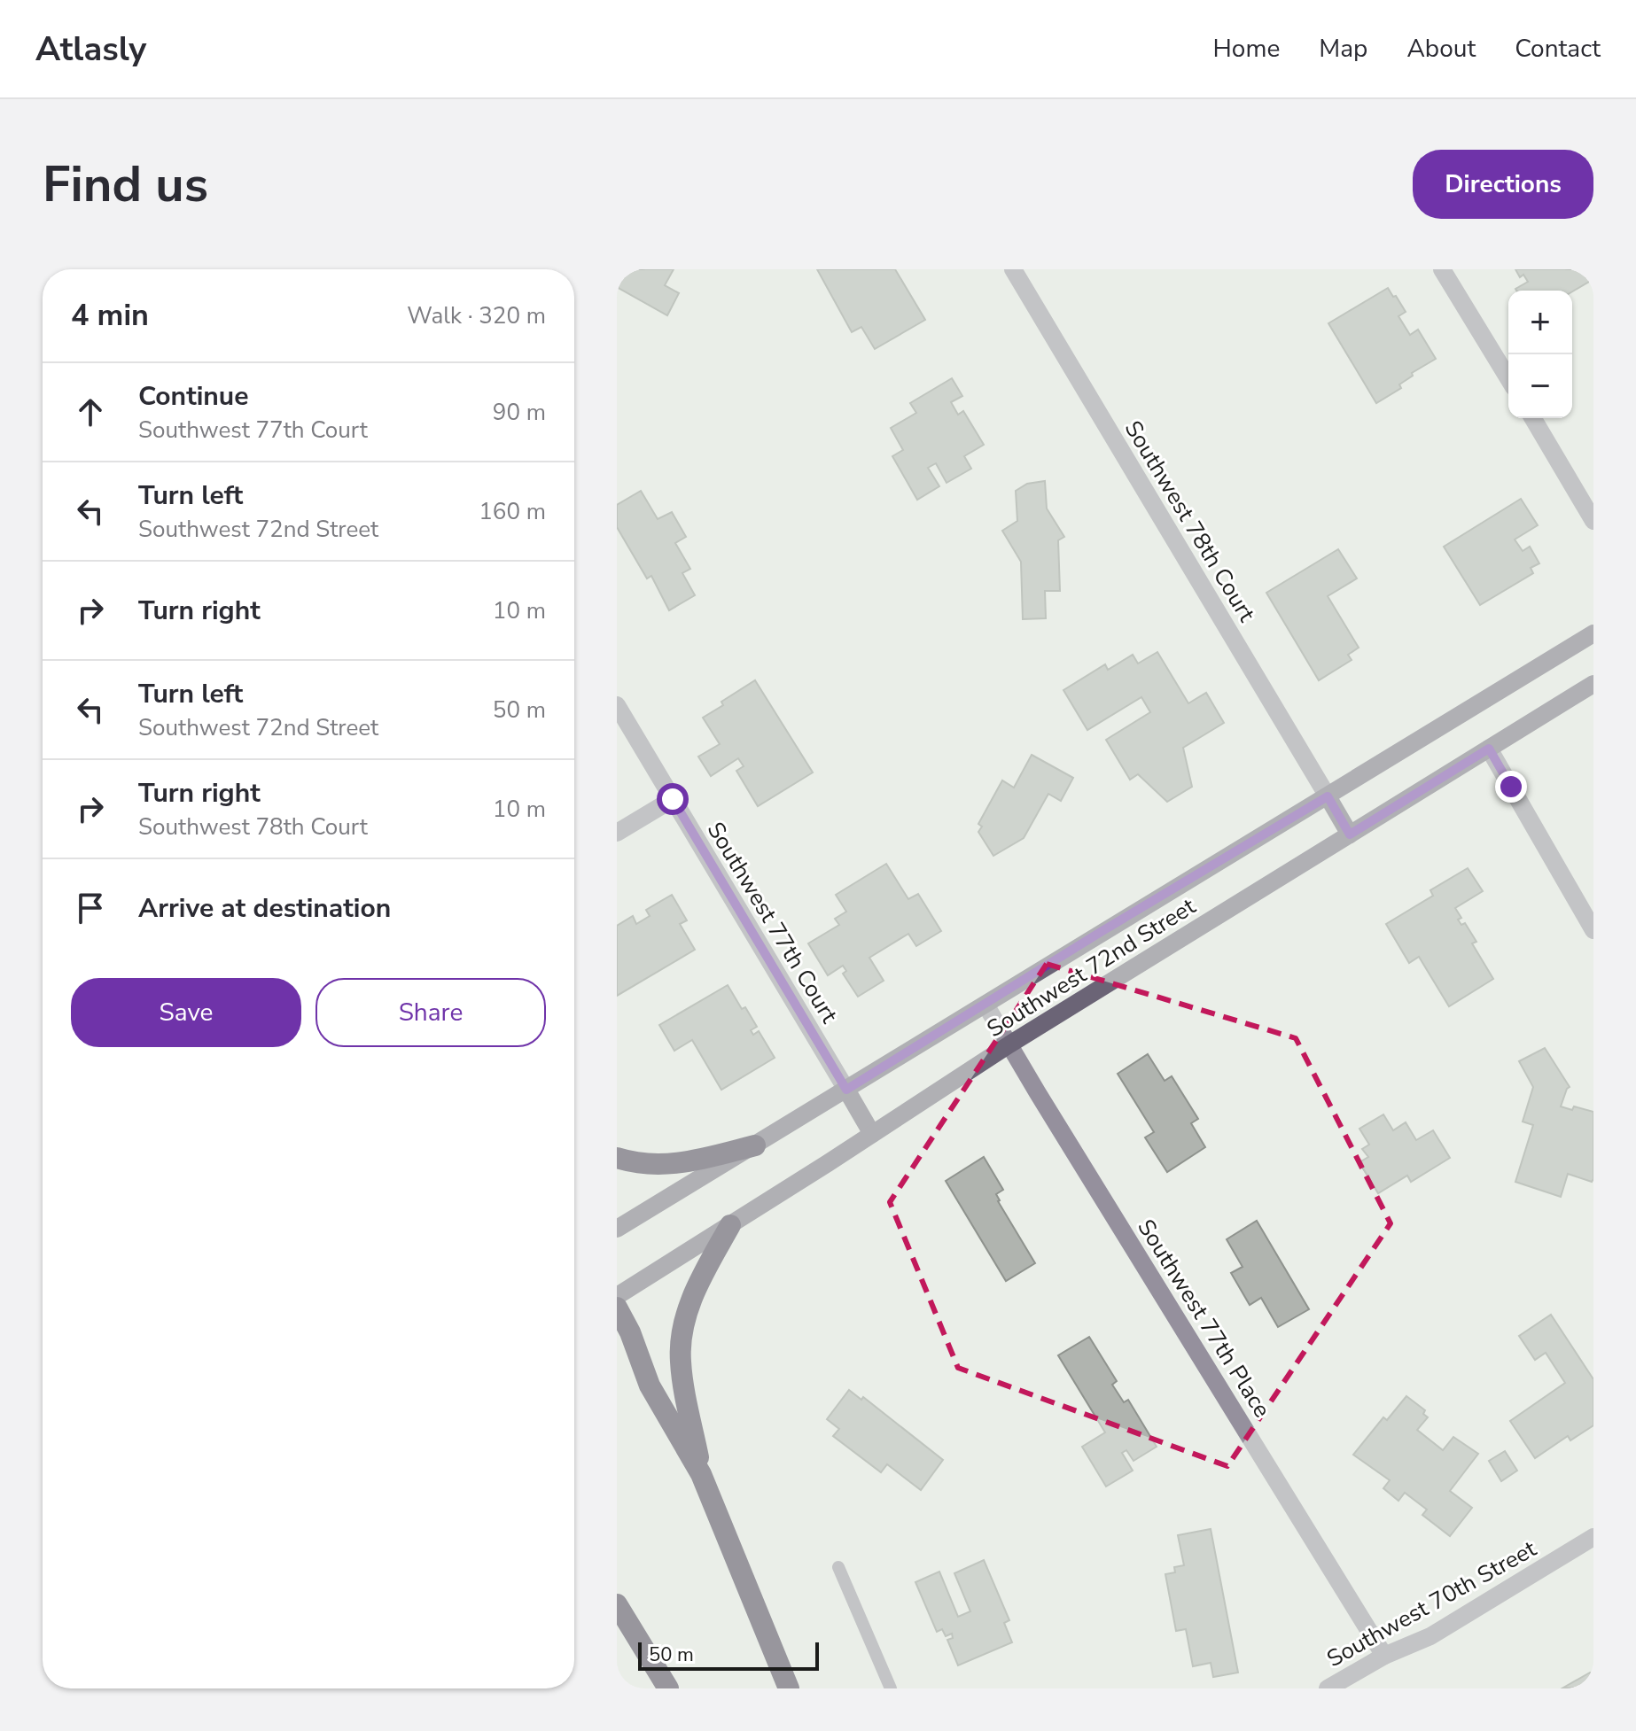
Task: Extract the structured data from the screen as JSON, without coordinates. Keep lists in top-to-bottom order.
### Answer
{
  "streets": {
    "main road": ["Southwest 72nd Street"],
    "street": [
      "Southwest 78th Court",
      "Southwest 77th Court",
      "Southwest 77th Place",
      "Southwest 70th Street"
    ]
  },
  "crossings": [
    ["Southwest 78th Court", "Southwest 72nd Street"],
    ["Southwest 77th Court", "Southwest 72nd Street"],
    ["Southwest 72nd Street", "Southwest 77th Place"],
    ["Southwest 77th Place", "Southwest 70th Street"]
  ],
  "scale_bar": "50 m",
  "page": {
    "header": "Atlasly",
    "nav": [
      "Home",
      "Map",
      "About",
      "Contact"
    ],
    "buttons": [
      "Directions",
      ["Save", "Share"]
    ],
    "title": "Find us",
    "heading": ["4 min", "Walk · 320 m"],
    "map_buttons": ["+", "−"],
    "list": [
      ["Continue", "Southwest 77th Court", "90 m"],
      ["Turn left", "Southwest 72nd Street", "160 m"],
      ["Turn right", "10 m"],
      ["Turn left", "Southwest 72nd Street", "50 m"],
      ["Turn right", "Southwest 78th Court", "10 m"],
      "Arrive at destination"
    ],
    "scale": "50 m"
  }
}
